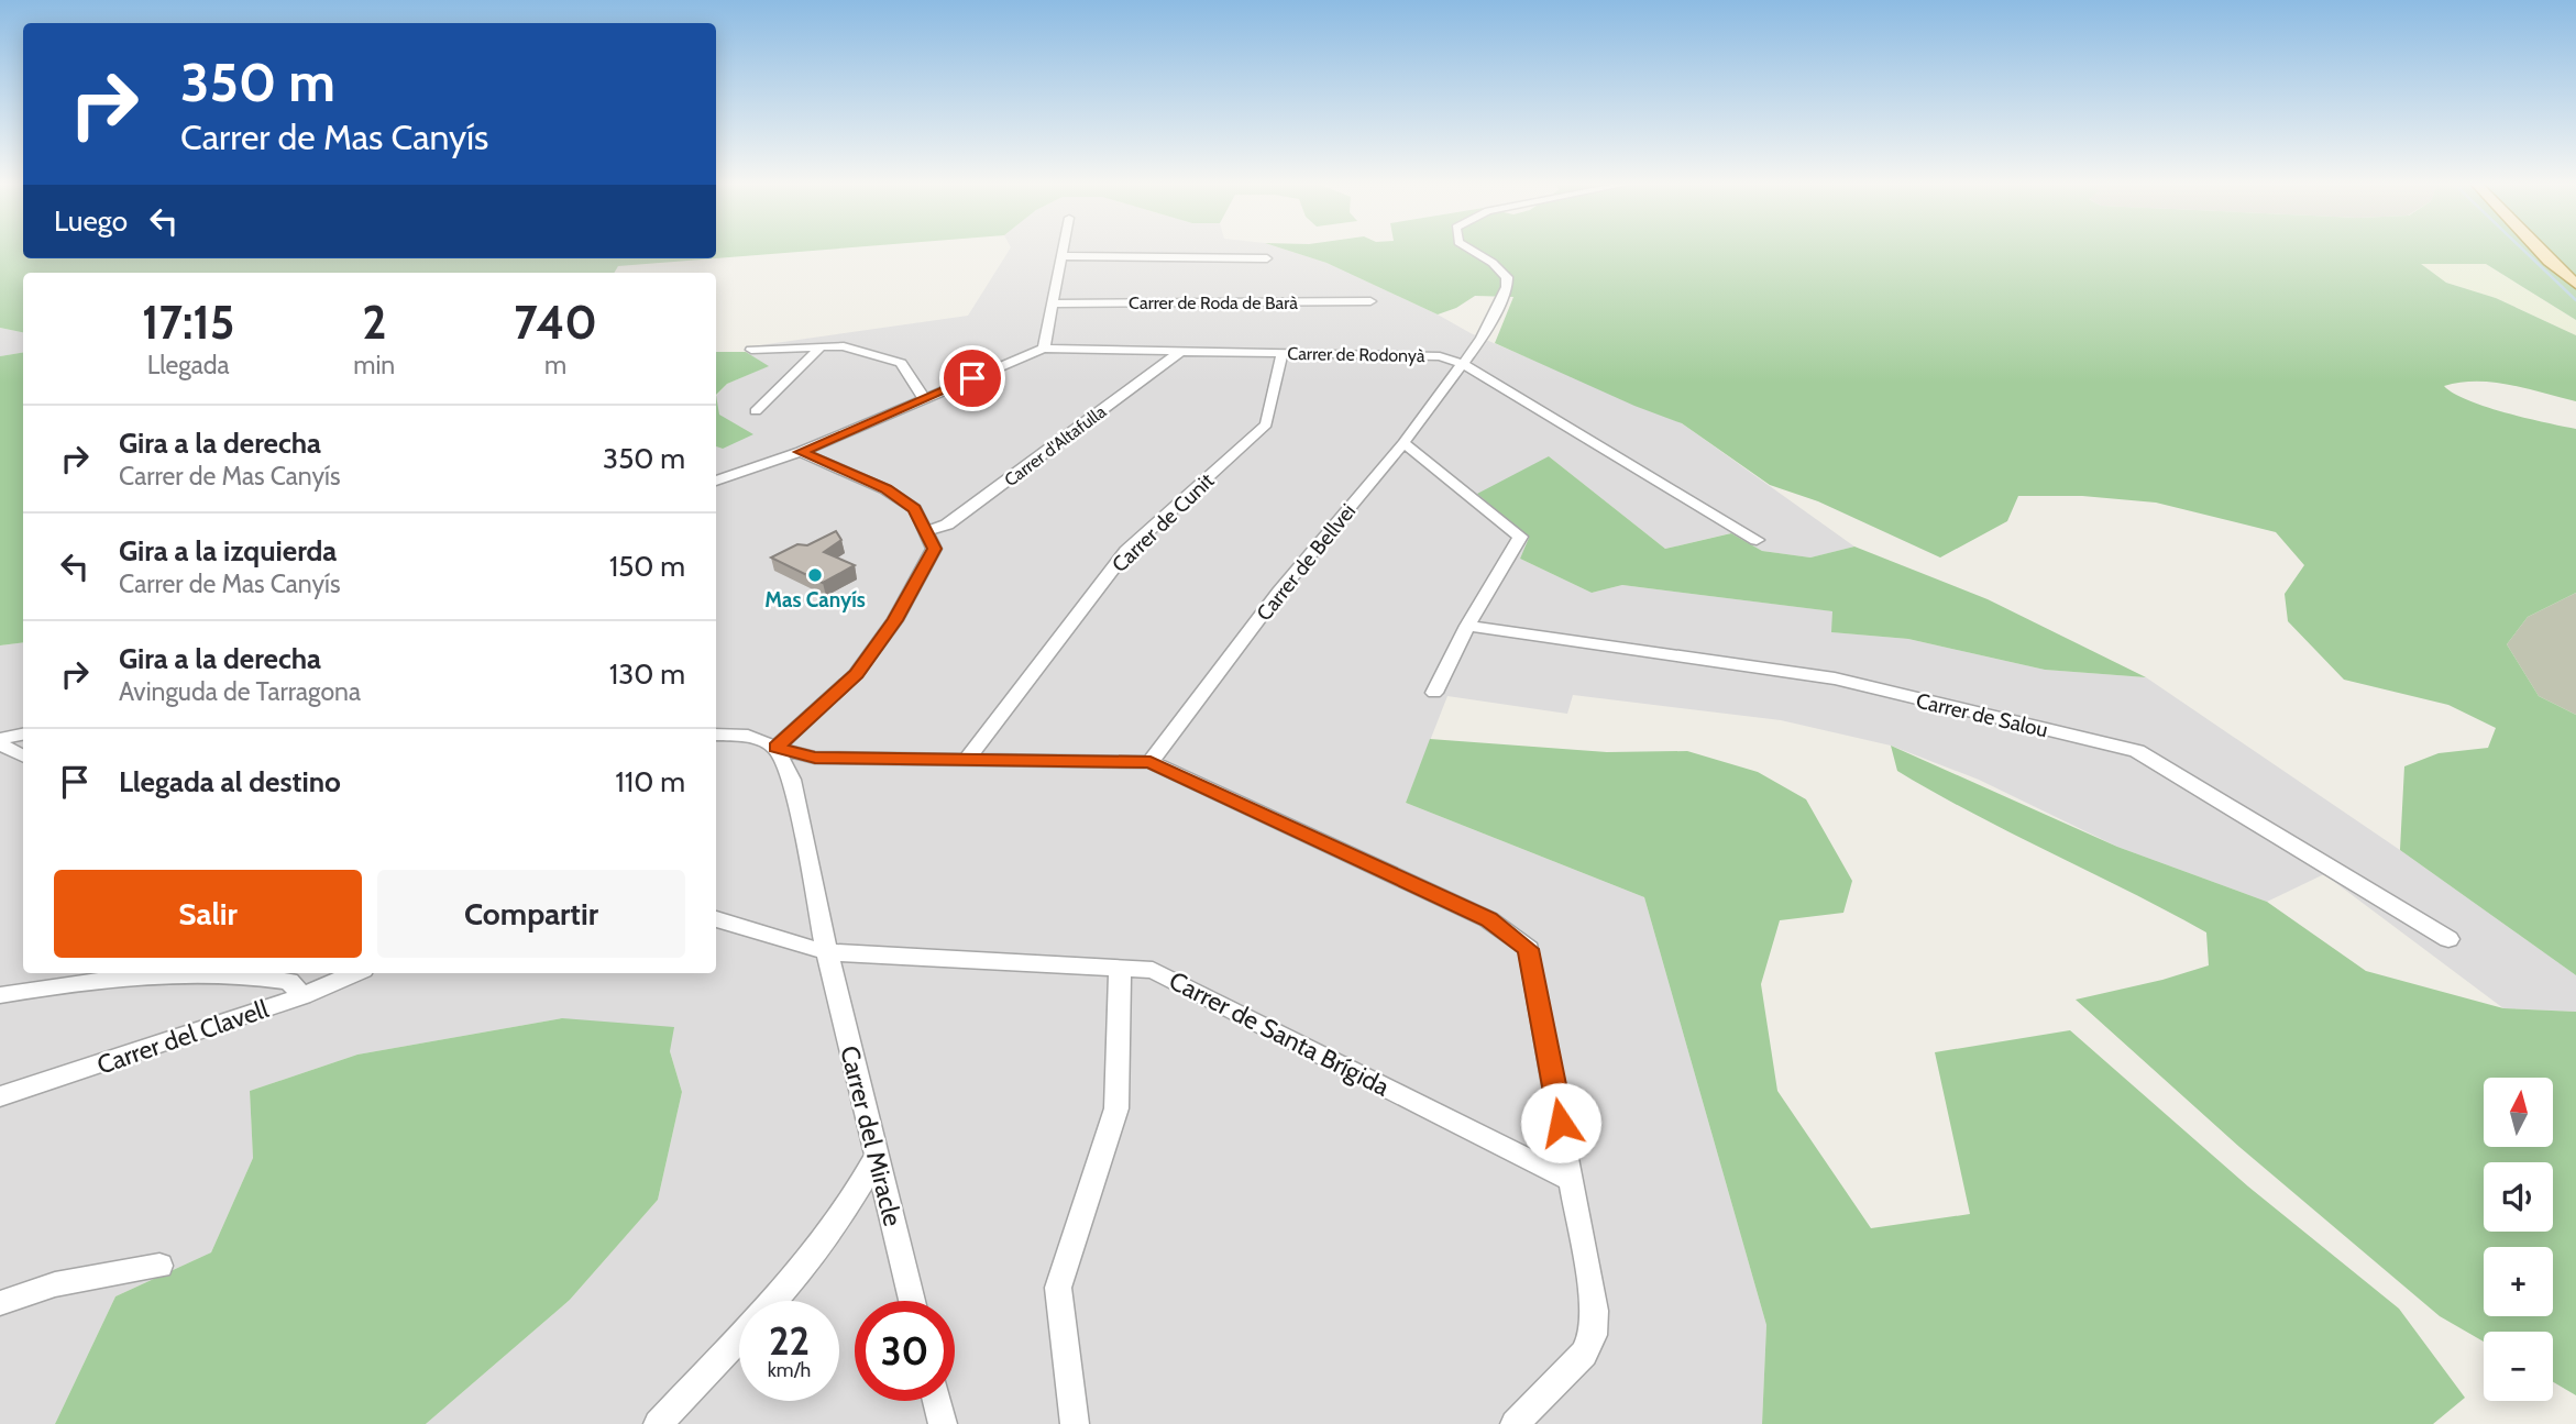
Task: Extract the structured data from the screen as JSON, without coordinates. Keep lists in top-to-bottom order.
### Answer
{
  "streets": {
    "street": [
      "Carrer de Roda de Barà",
      "Carrer de Rodonyà",
      "Carrer d'Altafulla",
      "Carrer de Cunit",
      "Carrer de Bellvei",
      "Carrer de Salou",
      "Carrer de Santa Brígida",
      "Carrer del Clavell",
      "Carrer del Miracle"
    ]
  },
  "crossings": [
    ["Carrer de Rodonyà", "Carrer d'Altafulla"],
    ["Carrer de Rodonyà", "Carrer de Cunit"],
    ["Carrer de Rodonyà", "Carrer de Bellvei"],
    ["Carrer de Santa Brígida", "Carrer del Miracle"]
  ],
  "places": ["Mas Canyís"],
  "north": "top",
  "page": {
    "turn": ["350 m", "Carrer de Mas Canyís"],
    "then": "Luego",
    "eta": [
      "17:15",
      "Llegada",
      "2",
      "min",
      "740",
      "m"
    ],
    "list": [
      {
        "name": "Gira a la derecha",
        "note": "Carrer de Mas Canyís",
        "value": "350 m"
      },
      {
        "name": "Gira a la izquierda",
        "note": "Carrer de Mas Canyís",
        "value": "150 m"
      },
      {
        "name": "Gira a la derecha",
        "note": "Avinguda de Tarragona",
        "value": "130 m"
      },
      {
        "name": "Llegada al destino",
        "value": "110 m"
      }
    ],
    "buttons": ["Salir", "Compartir"],
    "map_buttons": ["+", "−"],
    "speed": "22 km/h",
    "limit": "30"
  }
}
